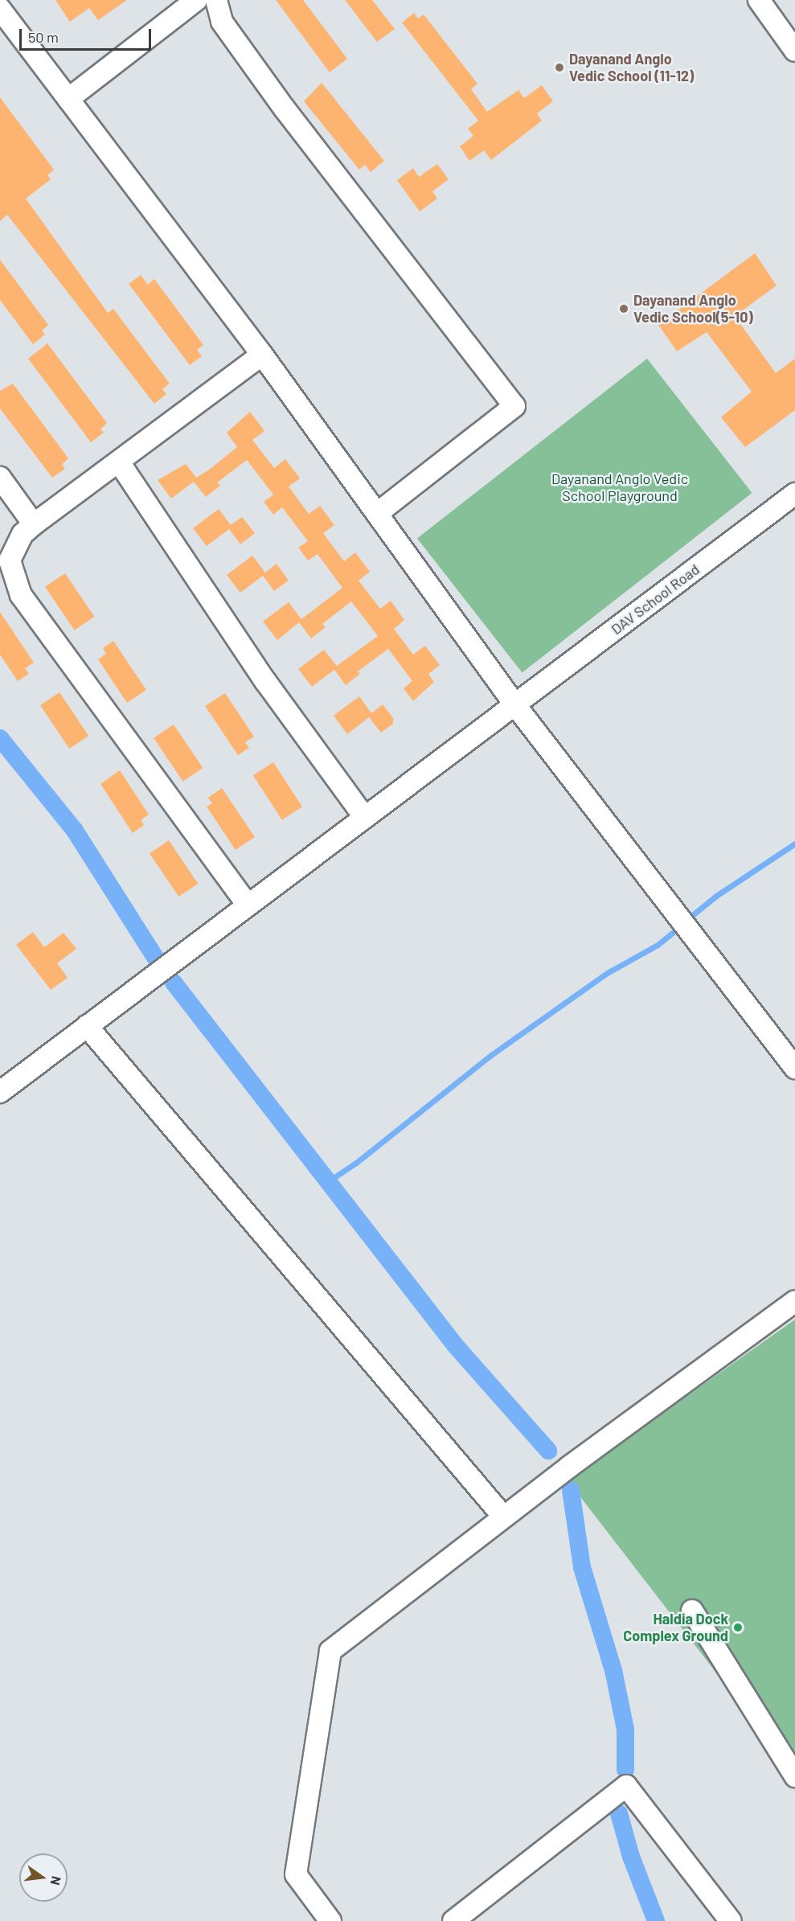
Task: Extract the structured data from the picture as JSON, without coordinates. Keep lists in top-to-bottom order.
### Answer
{
  "streets": {
    "street": ["DAV School Road"]
  },
  "parks": ["Dayanand Anglo Vedic School Playground"],
  "places": ["Dayanand Anglo Vedic School (11-12)", "Dayanand Anglo Vedic School(5-10)", "Haldia Dock Complex Ground"],
  "scale_bar": "50 m",
  "north": "right"
}
